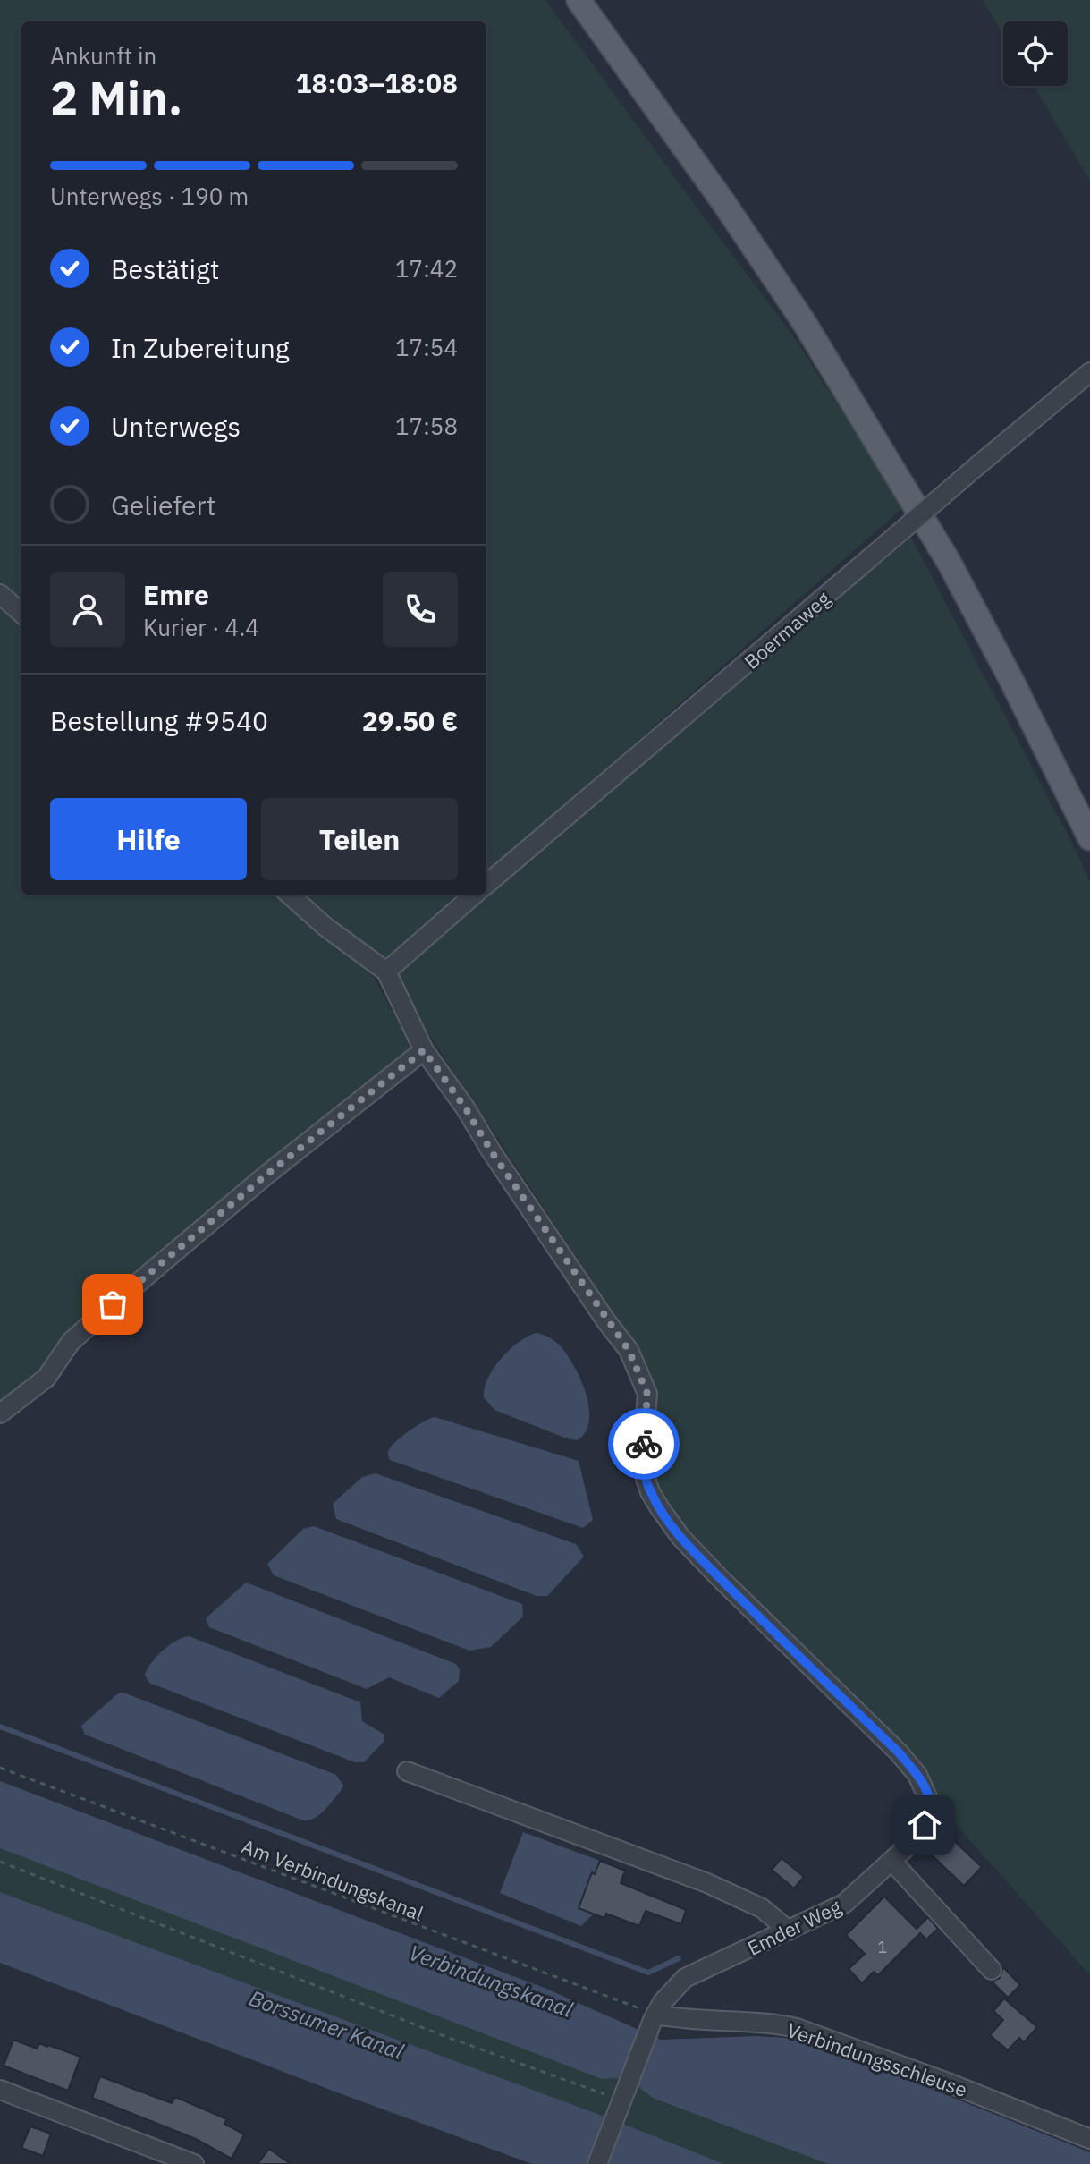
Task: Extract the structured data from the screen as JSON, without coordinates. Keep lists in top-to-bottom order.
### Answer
{
  "streets": {
    "street": ["Boermaweg", "Emder Weg", "Verbindungsschleuse"],
    "path": ["Am Verbindungskanal"]
  },
  "crossings": [
    ["Am Verbindungskanal", "Emder Weg"],
    ["Am Verbindungskanal", "Verbindungsschleuse"],
    ["Emder Weg", "Verbindungsschleuse"]
  ],
  "water": ["Verbindungskanal", "Borssumer Kanal"],
  "house_numbers": ["1"],
  "page": {
    "heading": ["2 Min.", "Ankunft in", "18:03–18:08"],
    "panel": [
      "Emre",
      "Kurier · 4.4",
      "Bestellung #9540",
      "29.50 €"
    ],
    "bar": "Unterwegs · 190 m",
    "list": [
      ["Bestätigt", "17:42"],
      ["In Zubereitung", "17:54"],
      ["Unterwegs", "17:58"],
      "Geliefert"
    ],
    "buttons": ["Hilfe", "Teilen"]
  }
}
